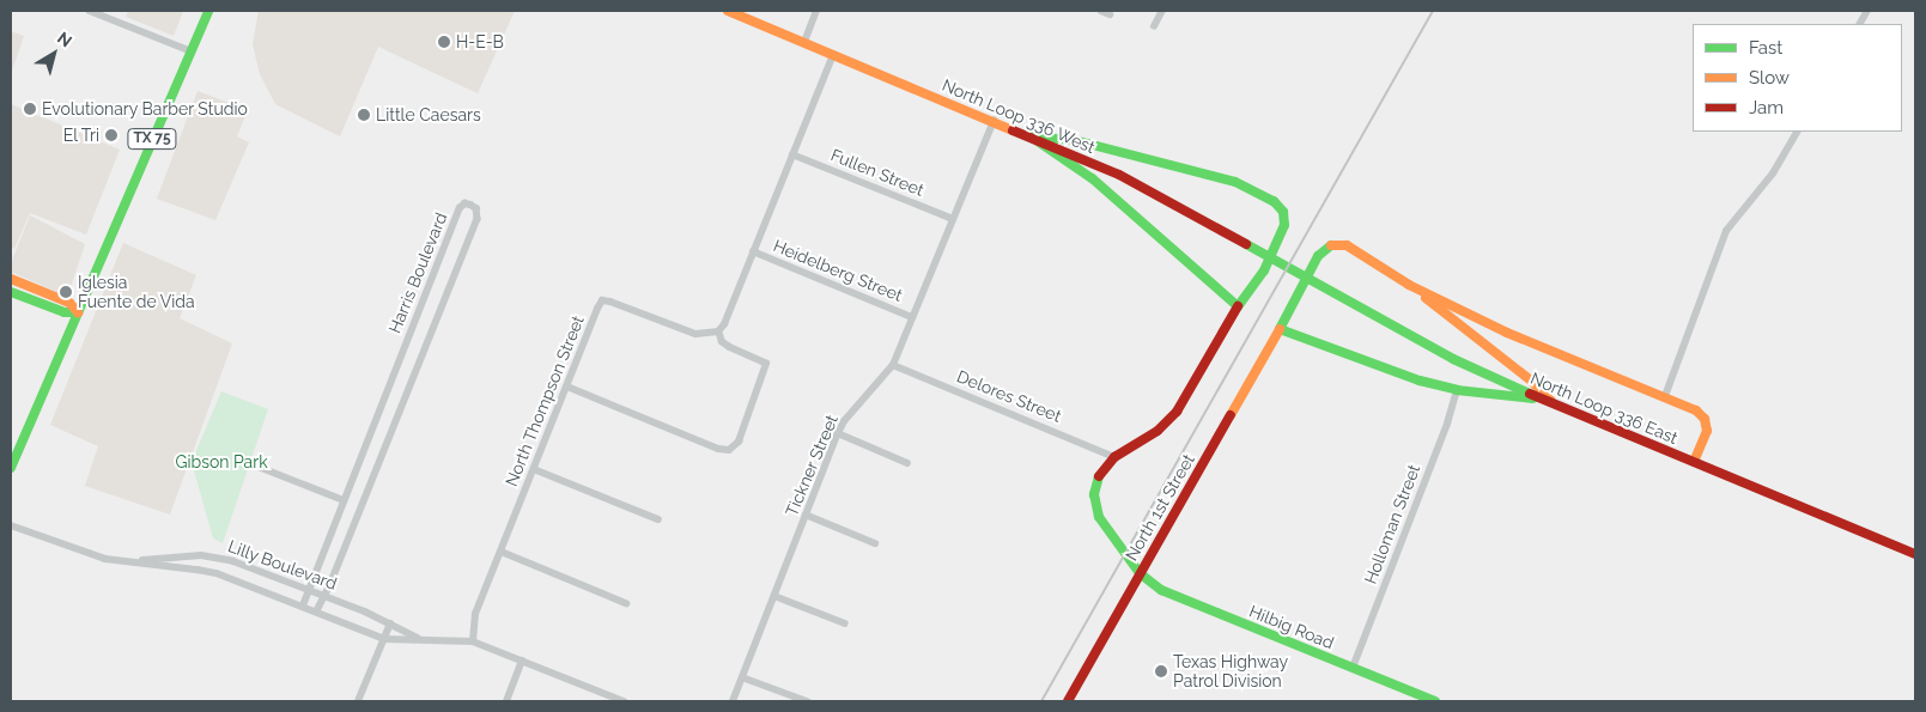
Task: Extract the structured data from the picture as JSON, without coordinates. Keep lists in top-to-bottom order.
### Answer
{
  "streets": {
    "main road": [
      "North Loop 336 West",
      "TX 75",
      "North Loop 336 East",
      "North 1st Street",
      "Hilbig Road"
    ],
    "street": [
      "Fullen Street",
      "Heidelberg Street",
      "Harris Boulevard",
      "Delores Street",
      "North Thompson Street",
      "Tickner Street",
      "Holloman Street",
      "Lilly Boulevard"
    ]
  },
  "crossings": [
    ["North Loop 336 West", "North Loop 336 East"],
    ["North Loop 336 West", "Tickner Street"],
    ["Fullen Street", "Tickner Street"],
    ["Heidelberg Street", "Tickner Street"],
    ["Harris Boulevard", "Lilly Boulevard"],
    ["Delores Street", "Tickner Street"],
    ["Delores Street", "Hilbig Road"],
    ["North Thompson Street", "Lilly Boulevard"],
    ["North 1st Street", "Hilbig Road"],
    ["Holloman Street", "Hilbig Road"]
  ],
  "parks": ["Gibson Park"],
  "places": [
    "H-E-B",
    "Evolutionary Barber Studio",
    "Little Caesars",
    "El Tri",
    "Iglesia Fuente de Vida",
    "Texas Highway Patrol Division"
  ],
  "legend": ["Fast", "Slow", "Jam"],
  "north": "top right"
}
